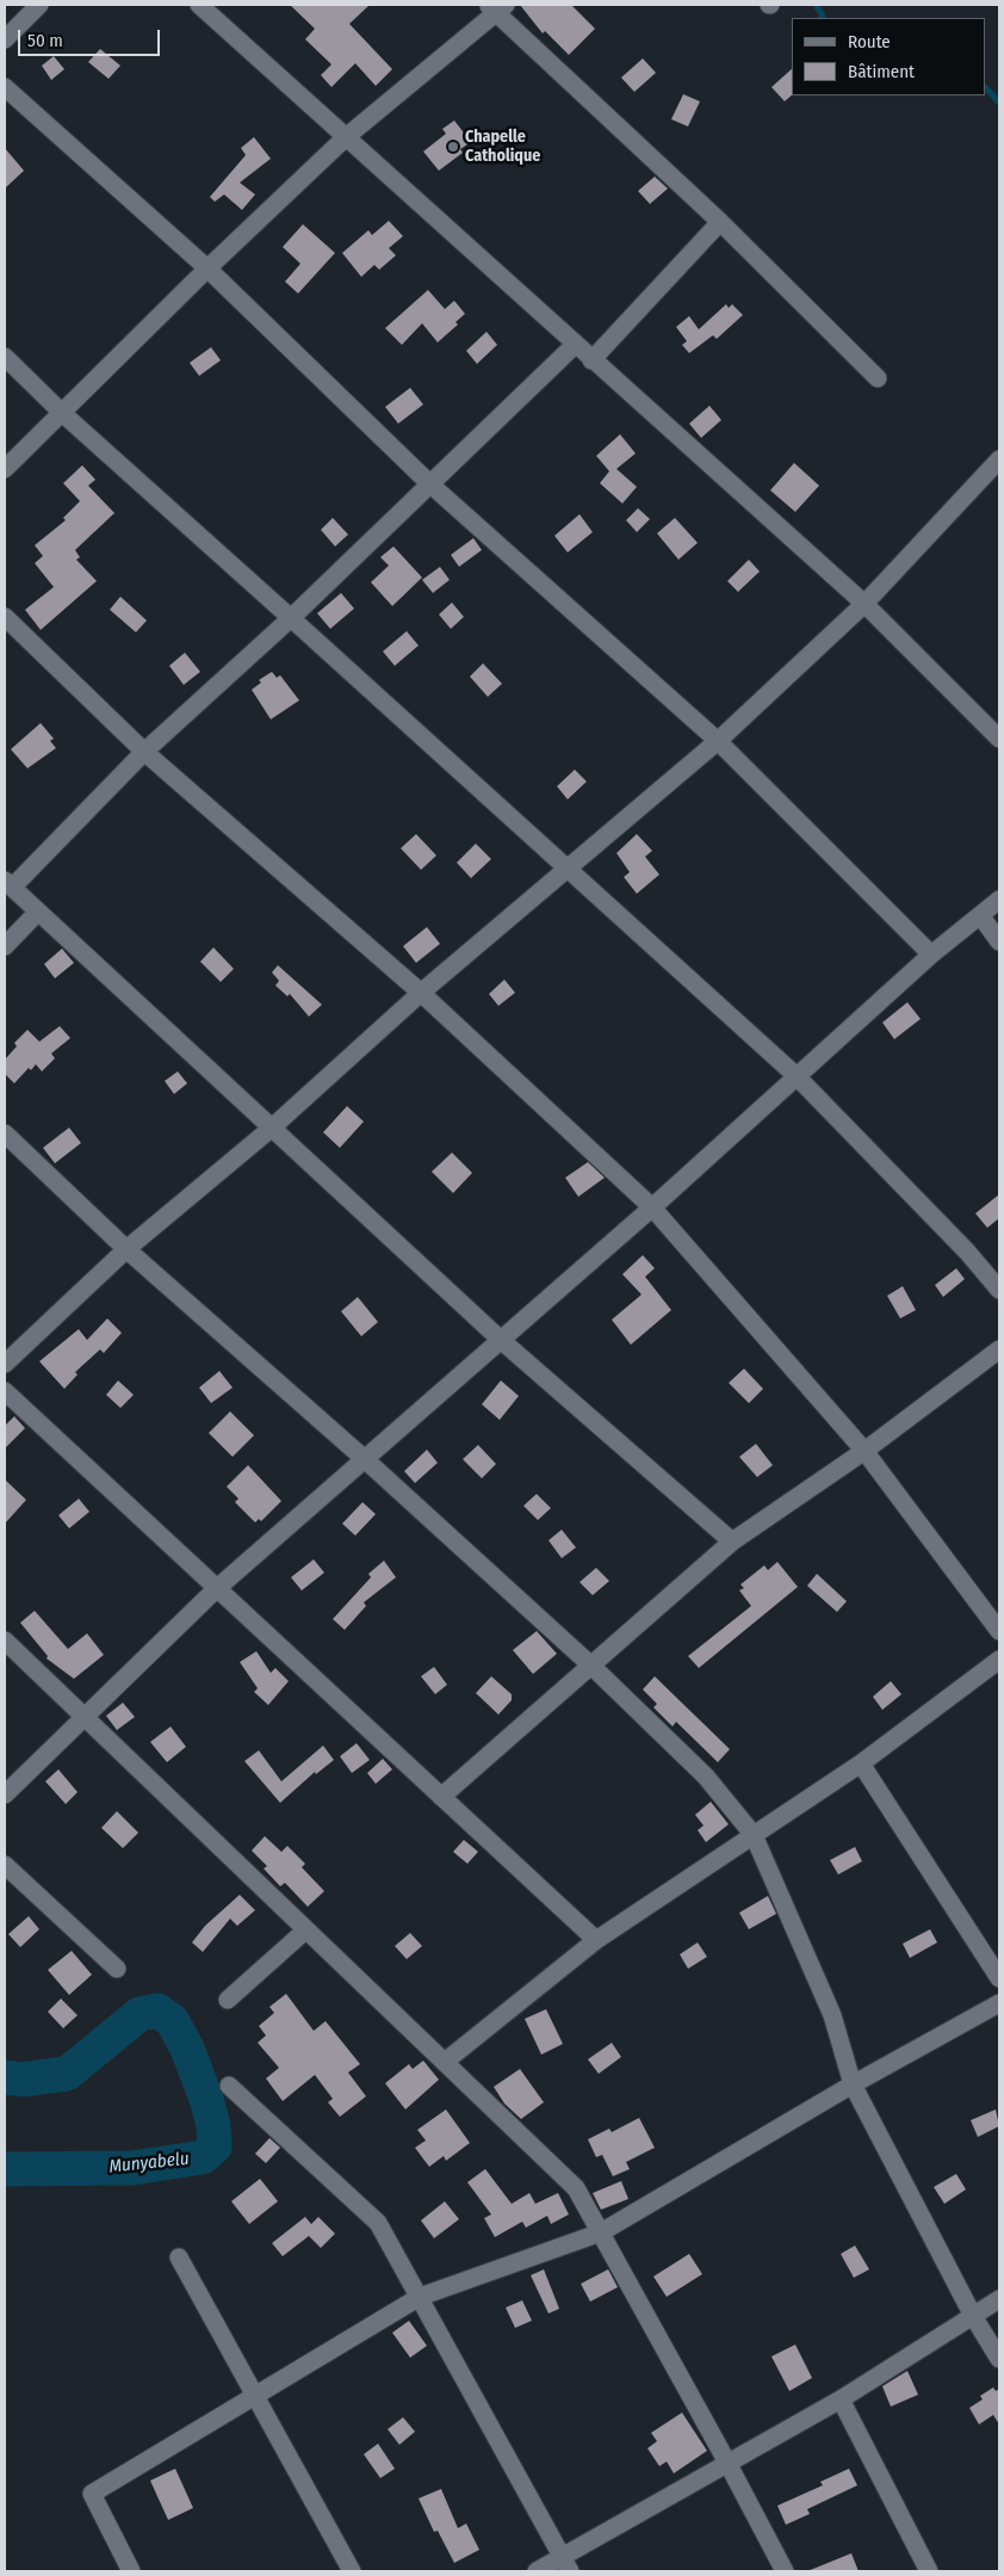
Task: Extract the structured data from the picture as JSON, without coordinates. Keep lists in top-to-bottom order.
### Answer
{
  "water": ["Munyabelu"],
  "places": ["Chapelle Catholique"],
  "legend": ["Route", "Bâtiment"],
  "scale_bar": "50 m"
}
